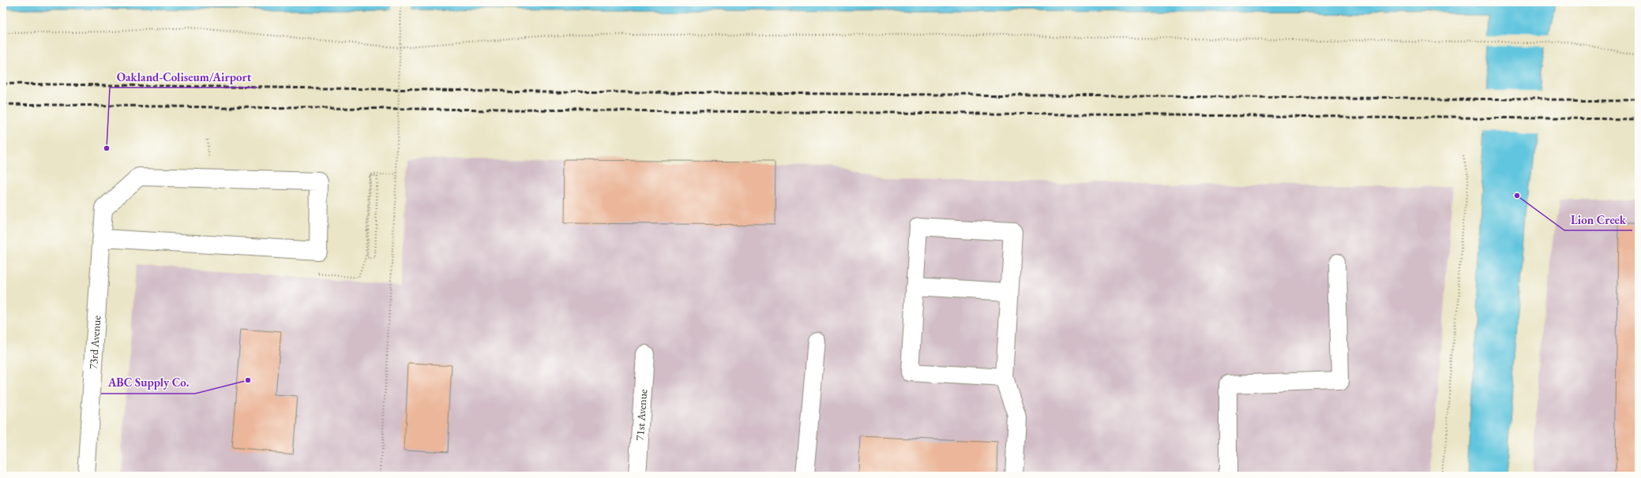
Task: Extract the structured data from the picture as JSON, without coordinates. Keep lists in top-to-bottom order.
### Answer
{
  "streets": {
    "street": ["73rd Avenue", "71st Avenue"]
  },
  "places": ["Oakland-Coliseum/Airport", "Lion Creek", "ABC Supply Co."]
}
